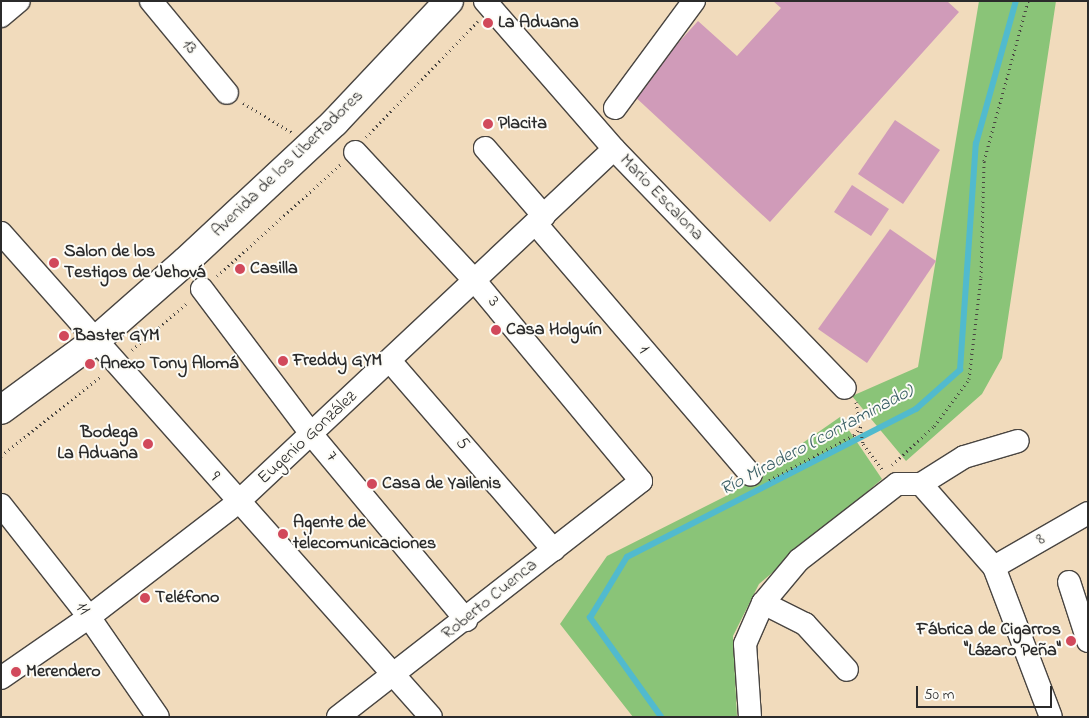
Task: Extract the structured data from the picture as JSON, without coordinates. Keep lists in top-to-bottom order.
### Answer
{
  "streets": {
    "main road": ["Avenida de los Libertadores"],
    "street": [
      "13",
      "Mario Escalona",
      "3",
      "1",
      "Eugenio González",
      "5",
      "7",
      "9",
      "8",
      "Roberto Cuenca",
      "11"
    ]
  },
  "crossings": [
    ["Avenida de los Libertadores", "9"],
    ["Mario Escalona", "Eugenio González"],
    ["3", "Eugenio González"],
    ["3", "Roberto Cuenca"],
    ["1", "Eugenio González"],
    ["Eugenio González", "5"],
    ["Eugenio González", "7"],
    ["Eugenio González", "9"],
    ["Eugenio González", "11"],
    ["5", "Roberto Cuenca"],
    ["7", "Roberto Cuenca"],
    ["9", "Roberto Cuenca"]
  ],
  "water": ["Río Miradero (contaminado)"],
  "places": [
    "La Aduana",
    "Placita",
    "Salon de los Testigos de Jehová",
    "Casilla",
    "Casa Holguín",
    "Baster GYM",
    "Freddy GYM",
    "Anexo Tony Alomá",
    "Bodega La Aduana",
    "Casa de Yailenis",
    "Agente de telecomunicaciones",
    "Teléfono",
    "Fábrica de Cigarros \"Lázaro Peña\"",
    "Merendero"
  ],
  "scale_bar": "50 m"
}
